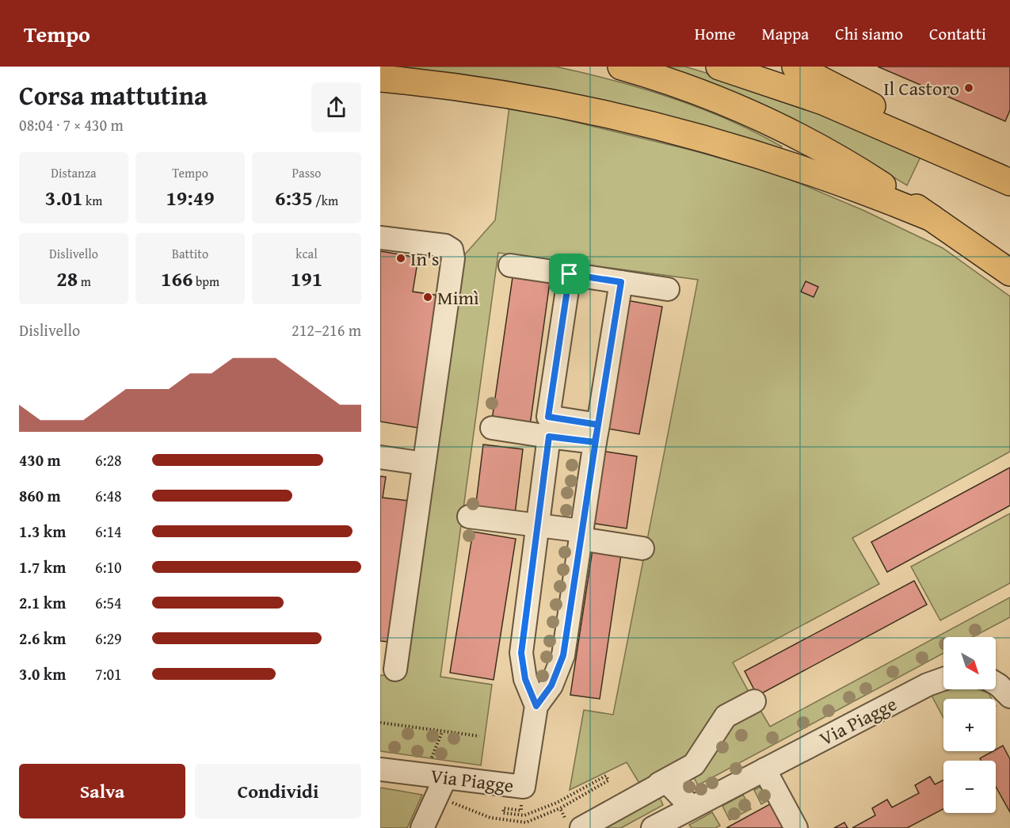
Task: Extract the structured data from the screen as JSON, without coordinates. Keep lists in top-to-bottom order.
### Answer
{
  "streets": {
    "street": ["Via Piagge"]
  },
  "places": ["Il Castoro", "In's", "Mimì"],
  "north": "bottom right",
  "page": {
    "header": "Tempo",
    "nav": [
      "Home",
      "Mappa",
      "Chi siamo",
      "Contatti"
    ],
    "heading": ["Corsa mattutina", "08:04 · 7 × 430 m"],
    "stats": [
      ["Distanza", "3.01 km"],
      ["Tempo", "19:49"],
      ["Passo", "6:35 /km"],
      ["Dislivello", "28 m"],
      ["Battito", "166 bpm"],
      ["kcal", "191"]
    ],
    "chart": ["Dislivello", "212–216 m"],
    "list": [
      {
        "name": "430 m",
        "note": "6:28"
      },
      {
        "name": "860 m",
        "note": "6:48"
      },
      {
        "name": "1.3 km",
        "note": "6:14"
      },
      {
        "name": "1.7 km",
        "note": "6:10"
      },
      {
        "name": "2.1 km",
        "note": "6:54"
      },
      {
        "name": "2.6 km",
        "note": "6:29"
      },
      {
        "name": "3.0 km",
        "note": "7:01"
      }
    ],
    "map_buttons": ["+", "−"],
    "buttons": ["Salva", "Condividi"]
  }
}
